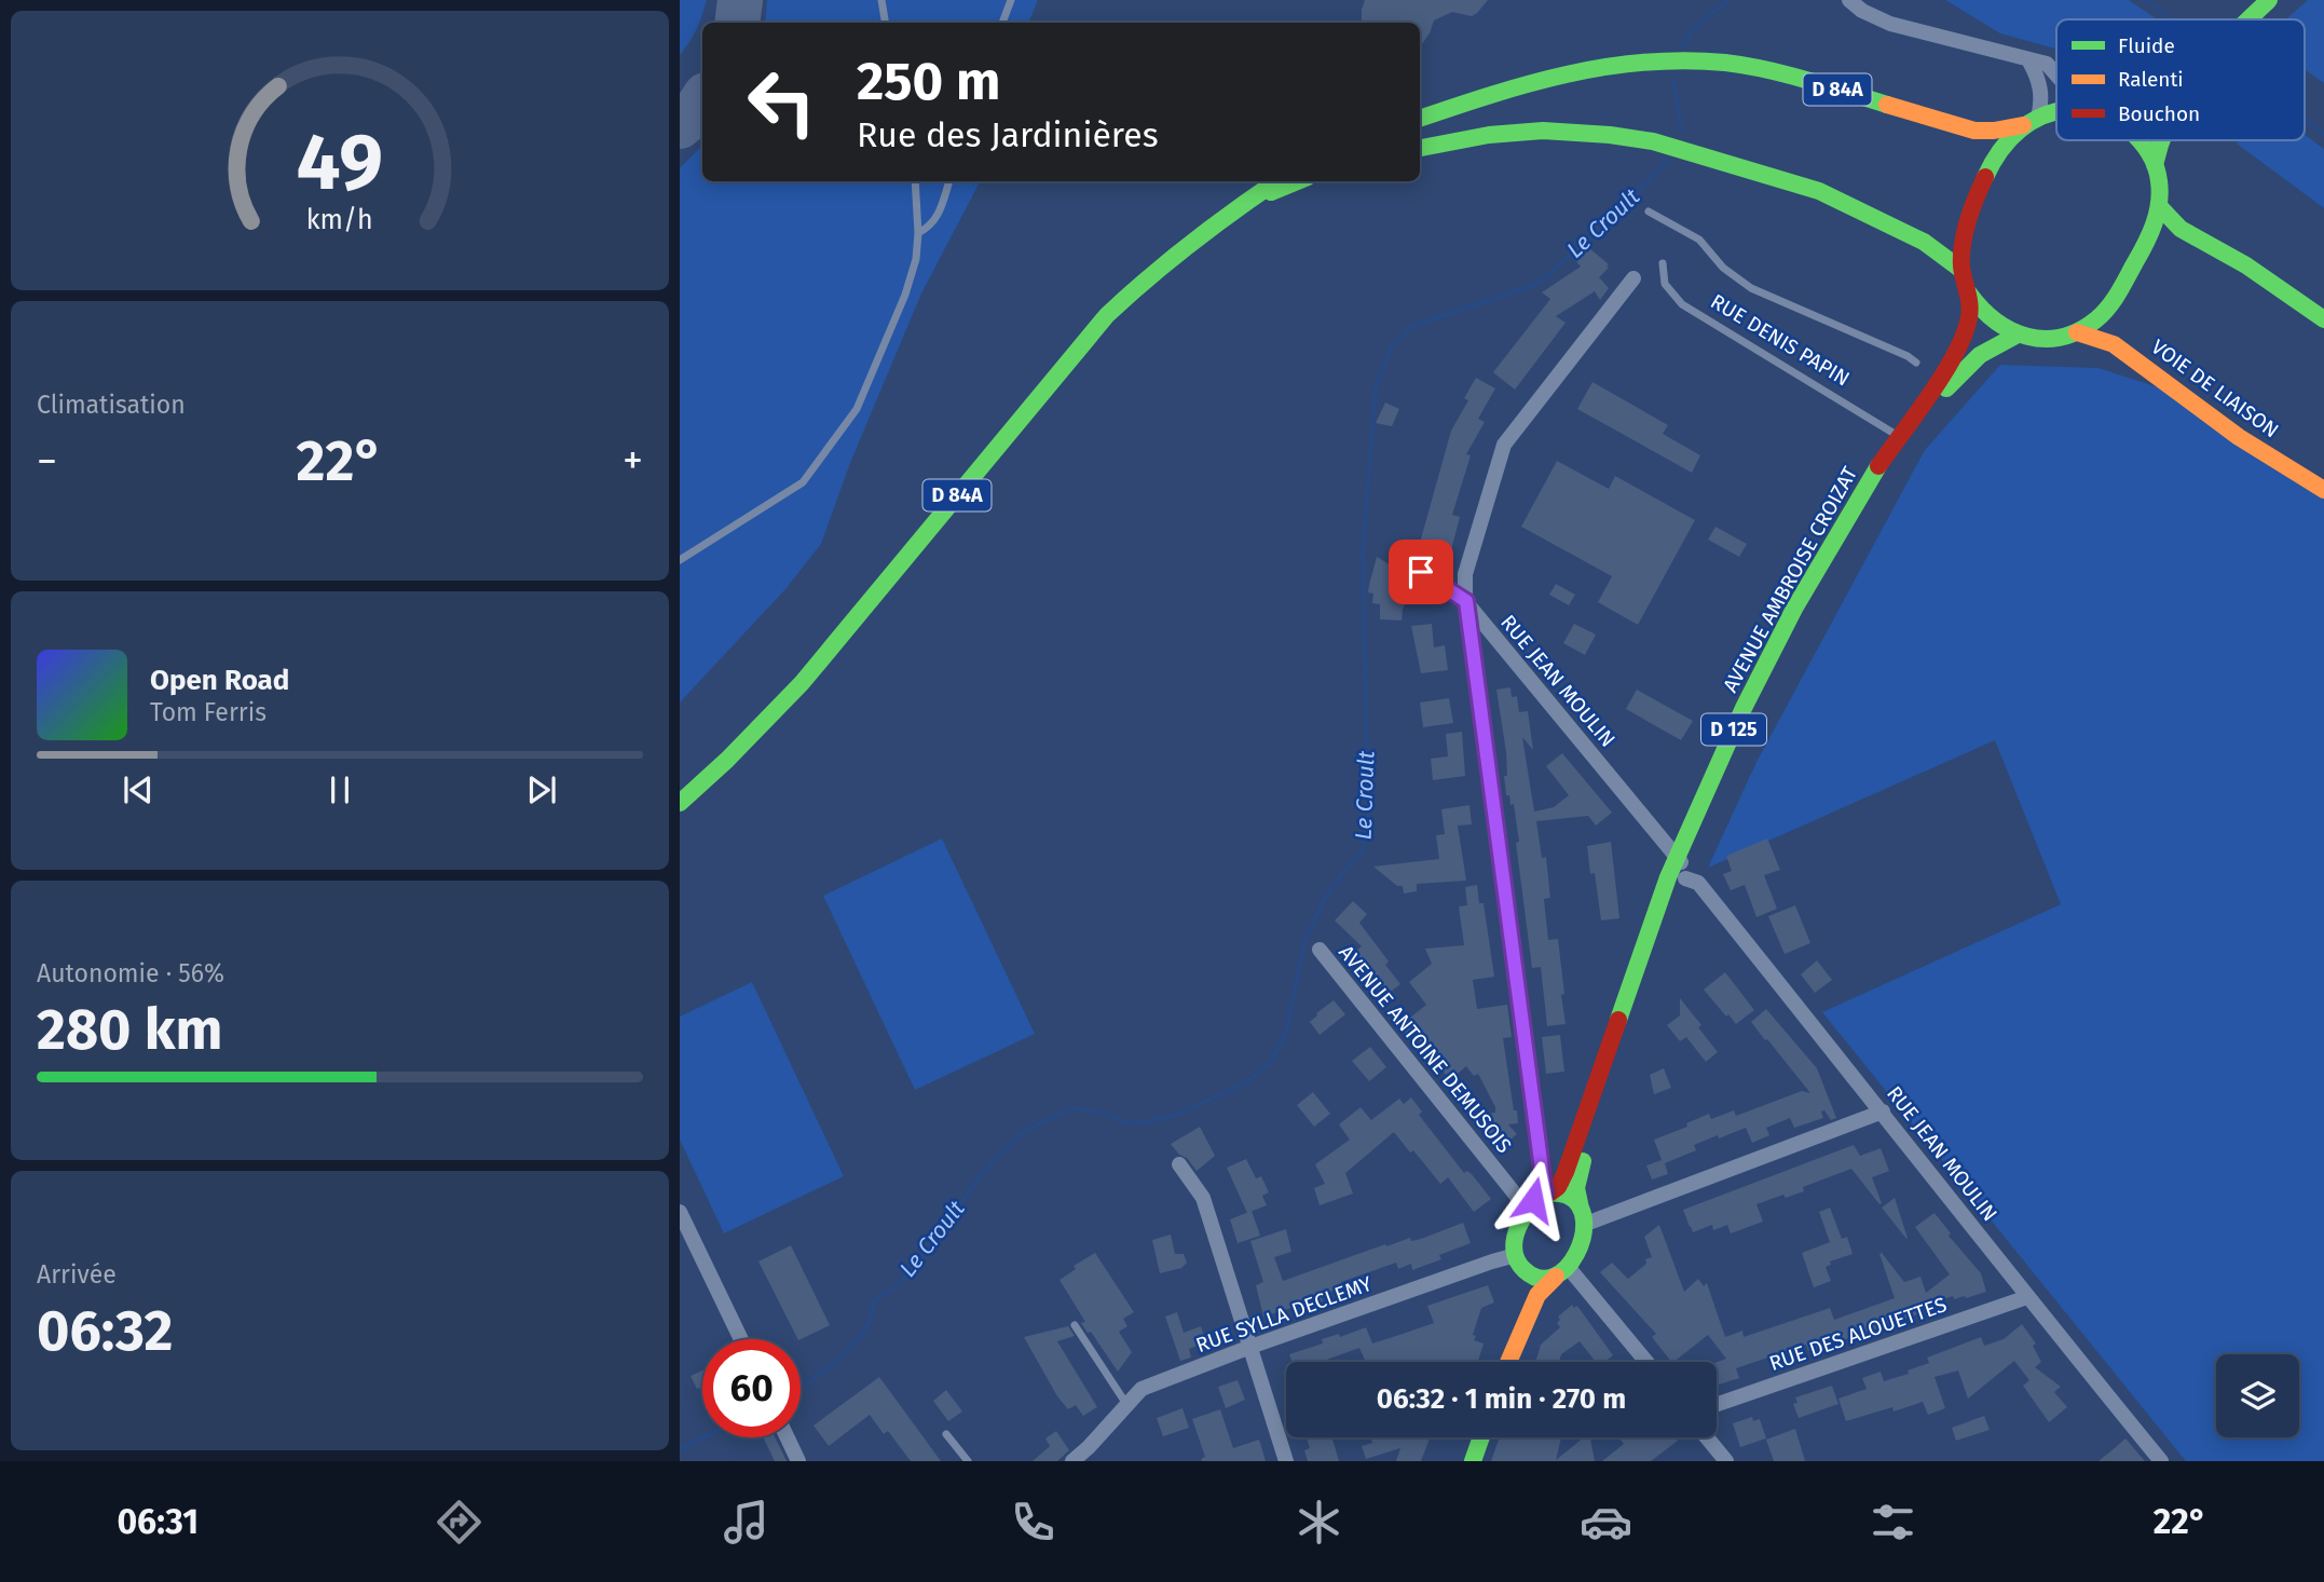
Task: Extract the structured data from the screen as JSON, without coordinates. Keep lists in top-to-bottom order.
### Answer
{
  "streets": {
    "main road": [
      "D 84A",
      "VOIE DE LIAISON",
      "AVENUE AMBROISE CROIZAT",
      "D 125"
    ],
    "street": [
      "RUE JEAN MOULIN",
      "AVENUE ANTOINE DEMUSOIS",
      "RUE SYLLA DECLEMY",
      "RUE DES ALOUETTES"
    ],
    "lane": ["RUE DENIS PAPIN"]
  },
  "crossings": [
    ["RUE DENIS PAPIN", "AVENUE AMBROISE CROIZAT"],
    ["AVENUE AMBROISE CROIZAT", "RUE JEAN MOULIN"],
    ["AVENUE AMBROISE CROIZAT", "AVENUE ANTOINE DEMUSOIS"],
    ["AVENUE AMBROISE CROIZAT", "RUE SYLLA DECLEMY"],
    ["RUE JEAN MOULIN", "RUE DES ALOUETTES"],
    ["AVENUE ANTOINE DEMUSOIS", "RUE SYLLA DECLEMY"]
  ],
  "water": ["Le Croult"],
  "legend": ["Fluide", "Ralenti", "Bouchon"],
  "page": {
    "turn": ["250 m", "Rue des Jardinières"],
    "tile": [
      "Climatisation",
      ["Autonomie · 56%", "280 km"],
      ["Arrivée", "06:32"]
    ],
    "heat": ["−", "22°", "+"],
    "song": ["Open Road", "Tom Ferris"],
    "limit": "60",
    "trip": "06:32 · 1 min · 270 m",
    "tabs": ["06:31", "22°"],
    "gauge": ["49", "km/h"]
  }
}
